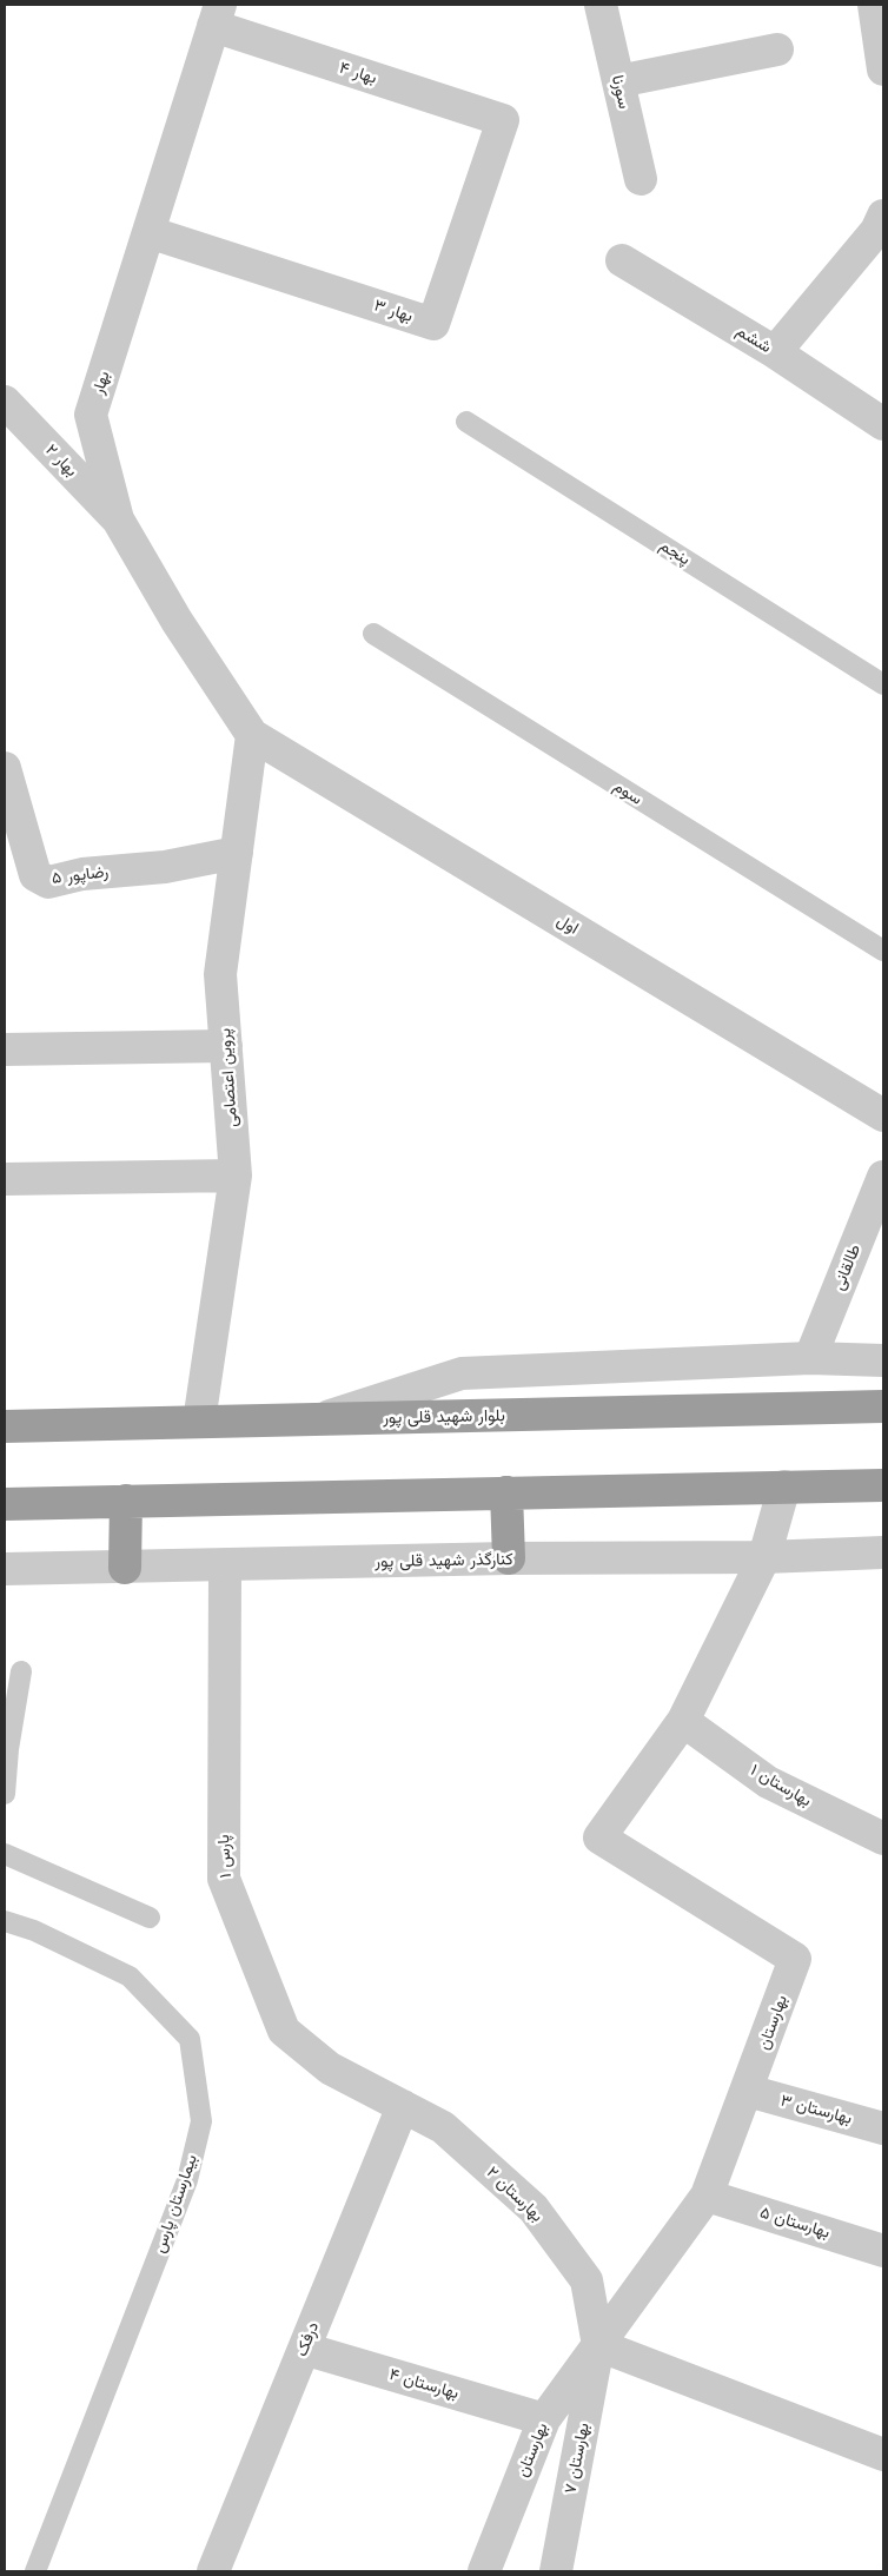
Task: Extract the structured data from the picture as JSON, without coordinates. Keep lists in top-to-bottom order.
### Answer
{
  "streets": {
    "highway": ["بلوار شهید قلی پور"],
    "street": [
      "بهار ۴",
      "سورنا",
      "بهار ۳",
      "ششم",
      "بهار",
      "بهار ۲",
      "رضاپور ۵",
      "اول",
      "پروین اعتصامی",
      "طالقانی",
      "کنارگذر شهید قلی پور",
      "بهارستان ۱",
      "پارس ۱",
      "بهارستان",
      "بهارستان ۳",
      "بهارستان ۲",
      "بهارستان ۵",
      "درفک",
      "بهارستان ۴",
      "بهارستان ۷"
    ],
    "lane": ["پنجم", "سوم", "بیمارستان پارس"]
  },
  "crossings": [
    ["بهار ۴", "بهار ۳"],
    ["بهار ۴", "بهار"],
    ["بهار ۳", "بهار"],
    ["بهار", "بهار ۲"],
    ["بهار", "اول"],
    ["بهار", "پروین اعتصامی"],
    ["رضاپور ۵", "پروین اعتصامی"],
    ["اول", "پروین اعتصامی"],
    ["پروین اعتصامی", "بلوار شهید قلی پور"],
    ["کنارگذر شهید قلی پور", "پارس ۱"],
    ["کنارگذر شهید قلی پور", "بهارستان"],
    ["بهارستان ۱", "بهارستان"],
    ["پارس ۱", "بهارستان ۲"],
    ["پارس ۱", "درفک"],
    ["بهارستان", "بهارستان ۳"],
    ["بهارستان", "بهارستان ۲"],
    ["بهارستان", "بهارستان ۵"],
    ["بهارستان", "بهارستان ۴"],
    ["بهارستان", "بهارستان ۷"],
    ["بهارستان ۲", "درفک"],
    ["بهارستان ۲", "بهارستان ۷"],
    ["درفک", "بهارستان ۴"]
  ]
}
